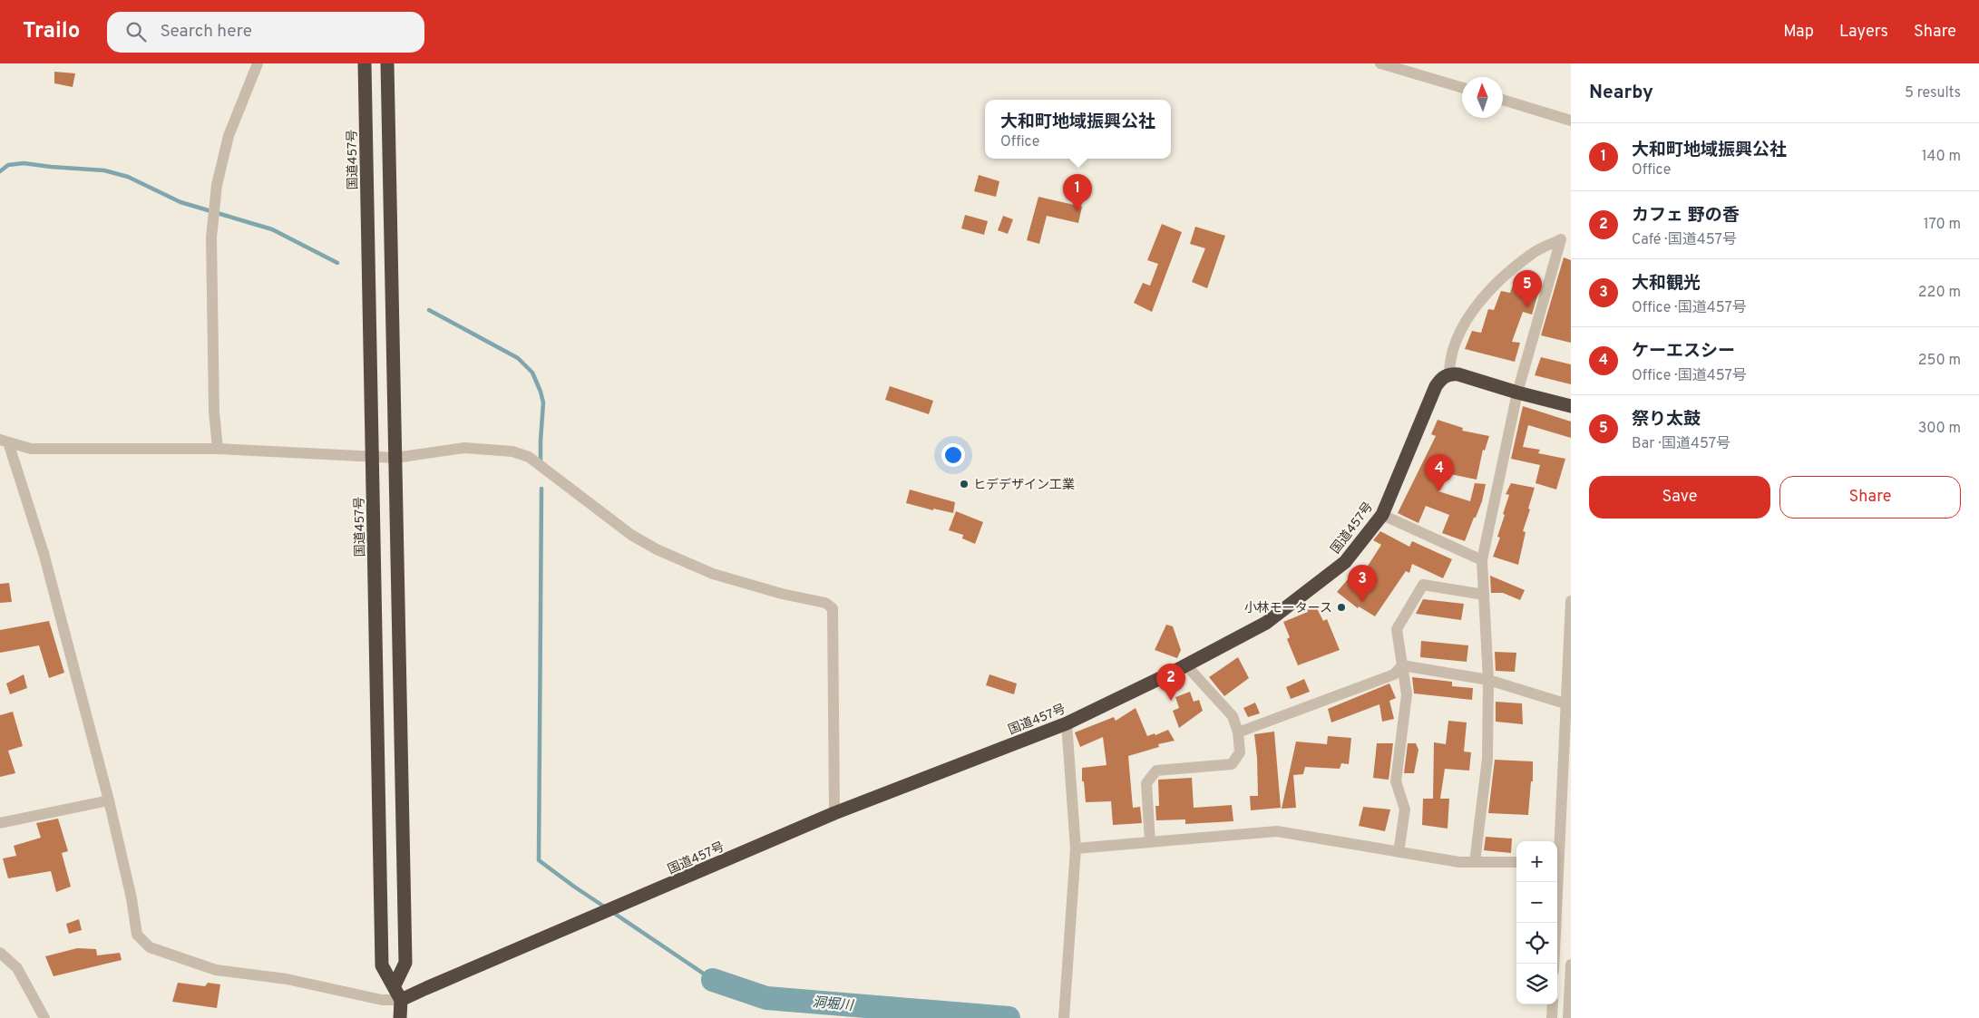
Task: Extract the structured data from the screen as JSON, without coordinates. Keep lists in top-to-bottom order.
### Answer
{
  "streets": {
    "highway": ["国道457号"]
  },
  "water": ["洞堀川"],
  "places": ["ヒデデザイン工業", "小林モータース"],
  "north": "top",
  "page": {
    "header": "Trailo",
    "search": "Search here",
    "nav": ["Map", "Layers", "Share"],
    "heading": ["Nearby", "5 results"],
    "popup": ["大和町地域振興公社", "Office"],
    "list": [
      {
        "mark": "1",
        "name": "大和町地域振興公社",
        "note": "Office",
        "value": "140 m"
      },
      {
        "mark": "2",
        "name": "カフェ 野の香",
        "note": "Café · 国道457号",
        "value": "170 m"
      },
      {
        "mark": "3",
        "name": "大和観光",
        "note": "Office · 国道457号",
        "value": "220 m"
      },
      {
        "mark": "4",
        "name": "ケーエスシー",
        "note": "Office · 国道457号",
        "value": "250 m"
      },
      {
        "mark": "5",
        "name": "祭り太鼓",
        "note": "Bar · 国道457号",
        "value": "300 m"
      }
    ],
    "pins": [
      "1",
      "5",
      "4",
      "3",
      "2"
    ],
    "buttons": ["Save", "Share"],
    "map_buttons": ["+", "−"]
  }
}
